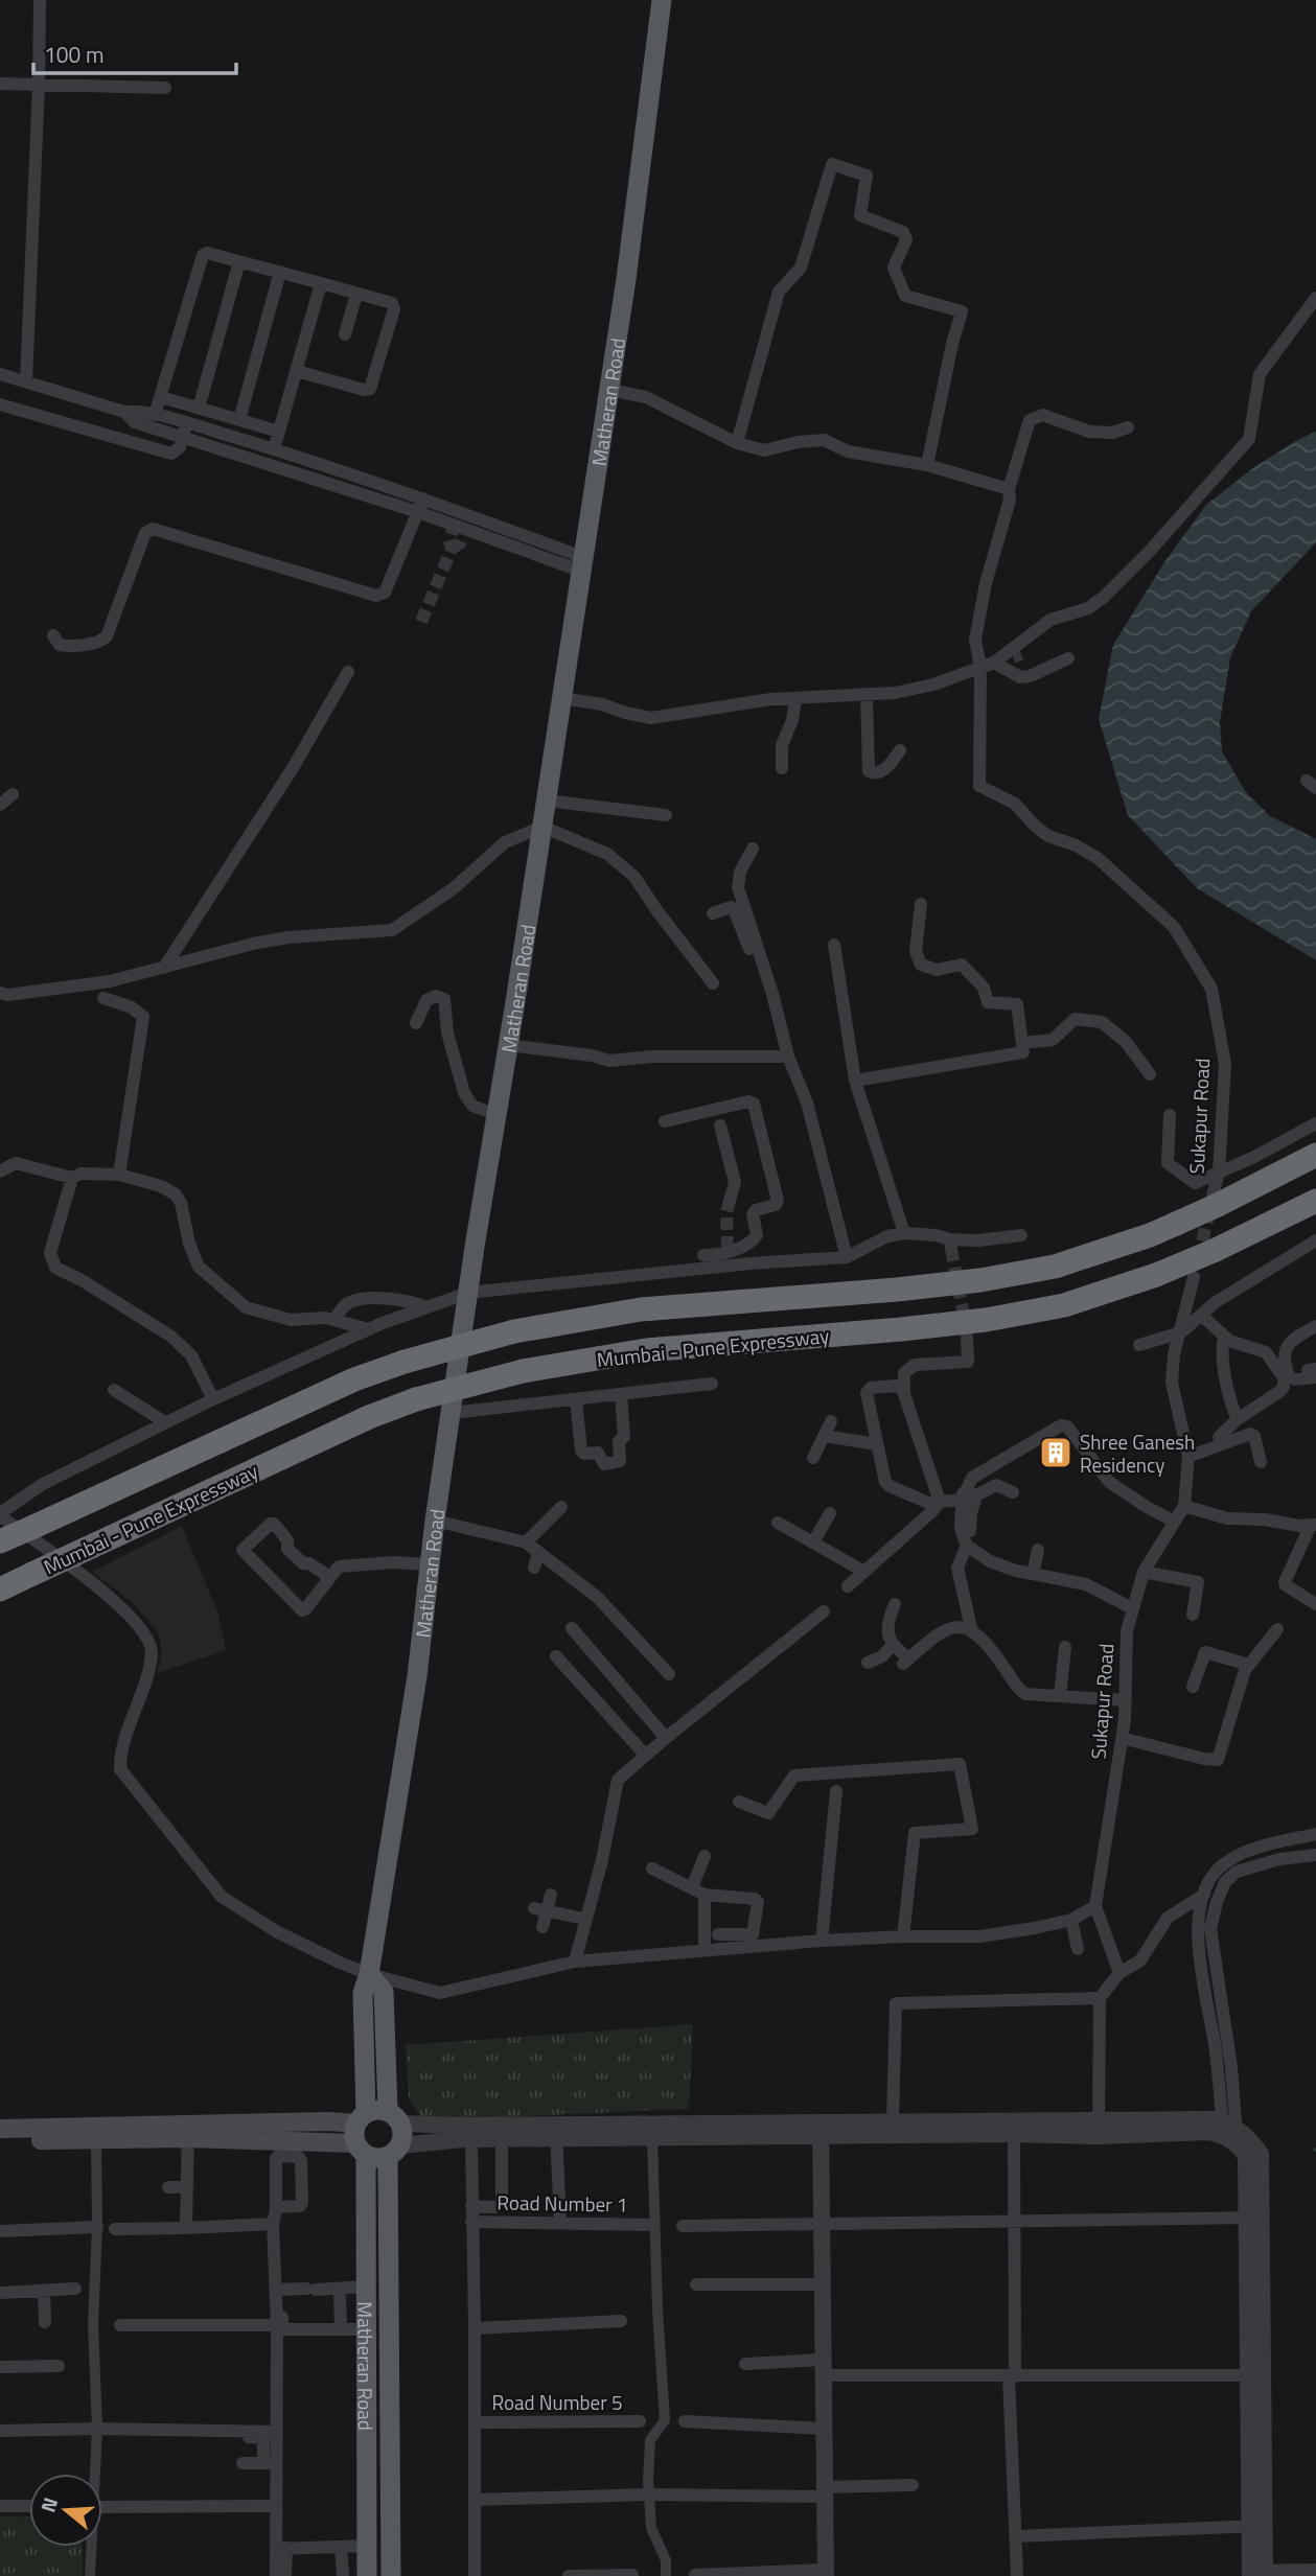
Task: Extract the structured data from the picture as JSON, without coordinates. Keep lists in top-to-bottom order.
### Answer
{
  "streets": {
    "highway": ["Mumbai - Pune Expressway"],
    "main road": ["Matheran Road"],
    "street": ["Sukapur Road", "Road Number 1", "Road Number 5"]
  },
  "crossings": [
    ["Sukapur Road", "Mumbai - Pune Expressway"]
  ],
  "places": {
    "building": ["Shree Ganesh Residency"]
  },
  "scale_bar": "100 m",
  "north": "left"
}
